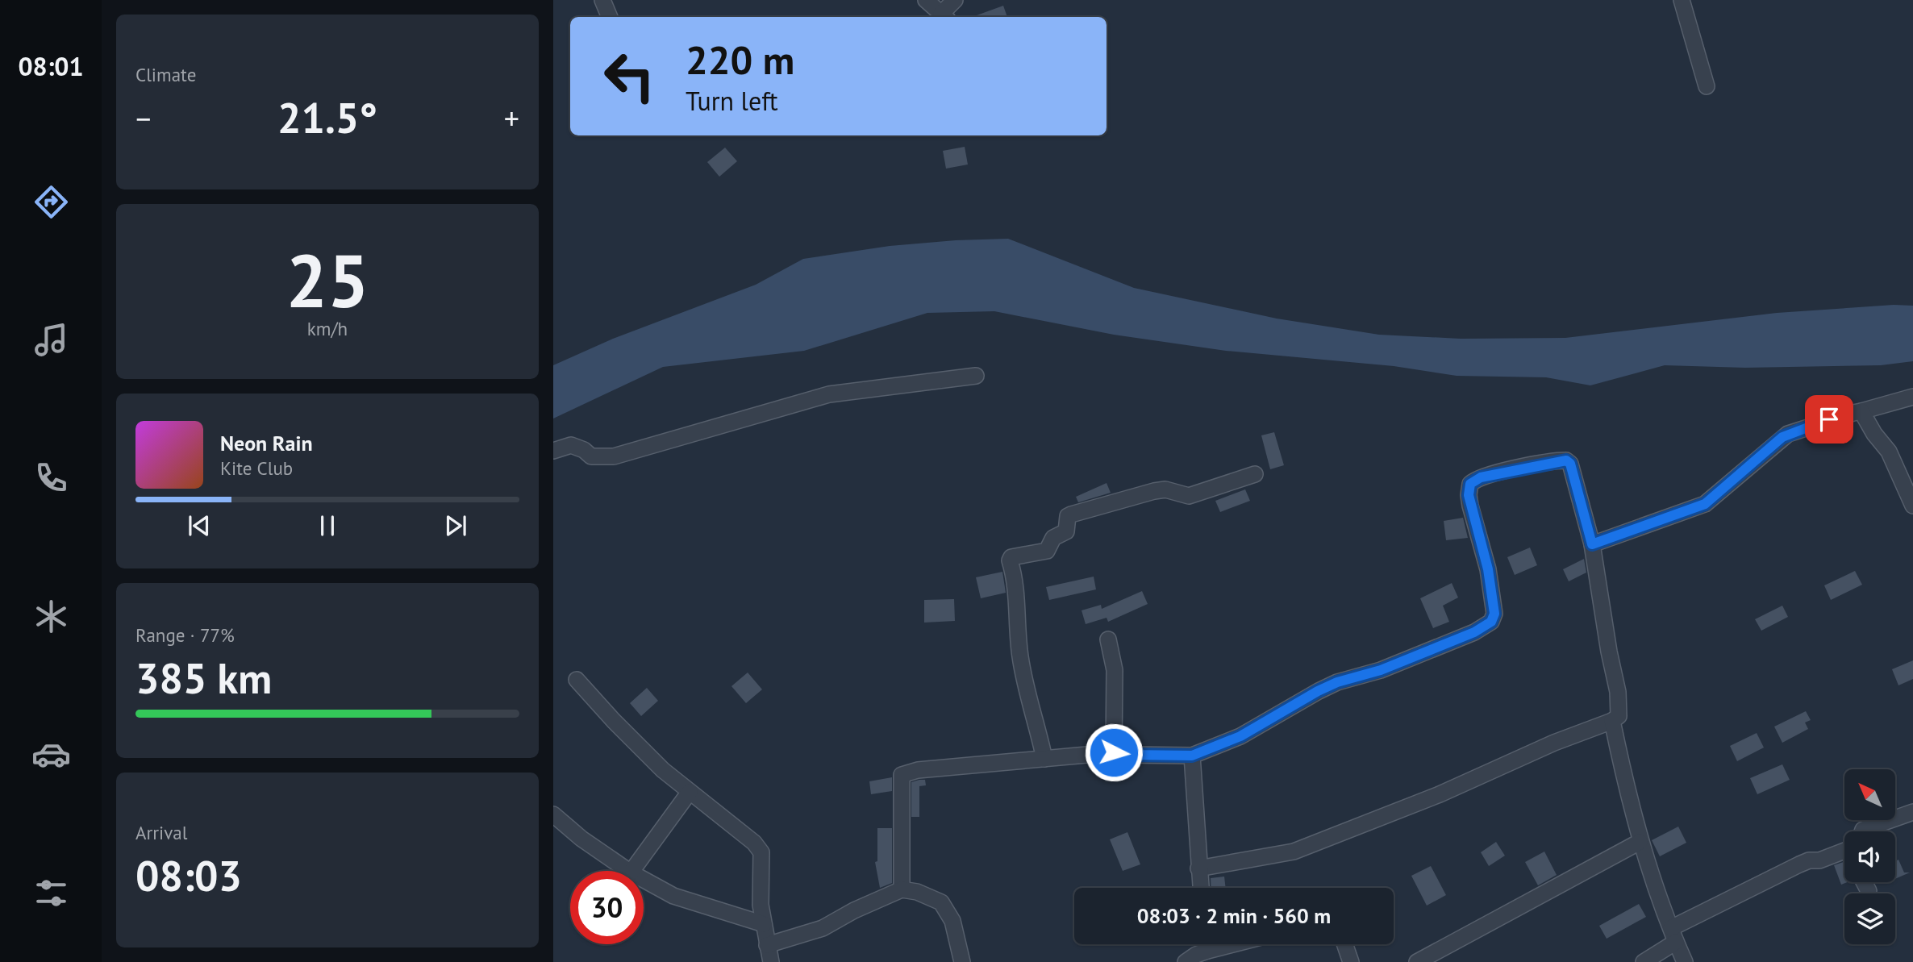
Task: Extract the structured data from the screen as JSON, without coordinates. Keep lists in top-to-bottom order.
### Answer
{
  "north": "top left",
  "page": {
    "tabs": "08:01",
    "tile": [
      "Climate",
      ["25", "km/h"],
      ["Range · 77%", "385 km"],
      ["Arrival", "08:03"]
    ],
    "turn": ["220 m", "Turn left"],
    "heat": ["−", "21.5°", "+"],
    "song": ["Neon Rain", "Kite Club"],
    "limit": "30",
    "trip": "08:03 · 2 min · 560 m"
  }
}
